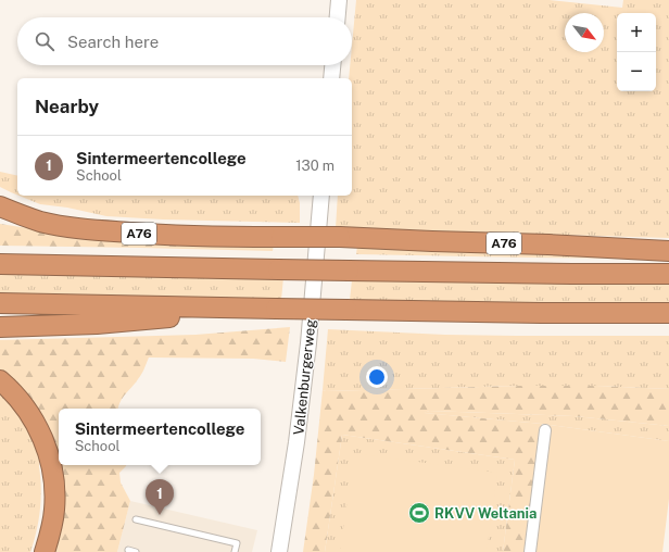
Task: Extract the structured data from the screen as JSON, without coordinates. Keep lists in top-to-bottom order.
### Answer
{
  "streets": {
    "highway": ["A76"],
    "street": ["Valkenburgerweg"]
  },
  "places": {
    "sports": ["RKVV Weltania"]
  },
  "north": "bottom right",
  "page": {
    "map_buttons": ["+", "−"],
    "search": "Search here",
    "heading": "Nearby",
    "list": [
      {
        "mark": "1",
        "name": "Sintermeertencollege",
        "note": "School",
        "value": "130 m"
      }
    ],
    "popup": ["Sintermeertencollege", "School"],
    "pins": "1"
  }
}
